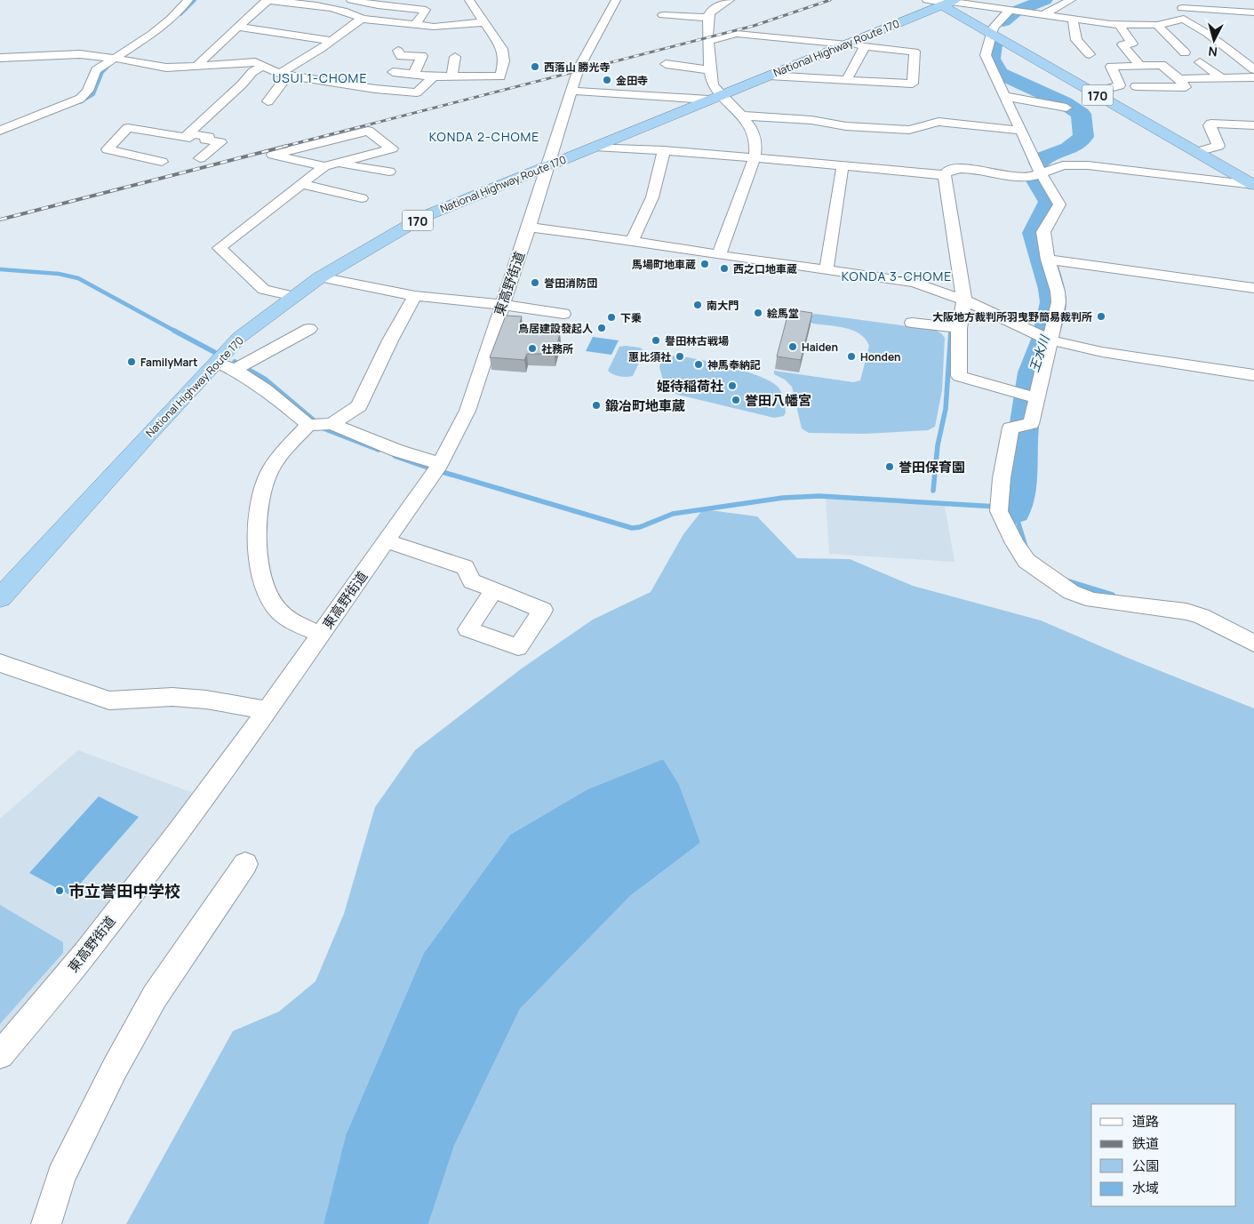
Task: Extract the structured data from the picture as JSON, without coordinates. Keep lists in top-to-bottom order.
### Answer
{
  "streets": {
    "highway": ["National Highway Route 170", "170"],
    "street": ["東高野街道"]
  },
  "crossings": [
    ["National Highway Route 170", "170"],
    ["National Highway Route 170", "東高野街道"]
  ],
  "districts": ["USUI 1-CHOME", "KONDA 2-CHOME", "KONDA 3-CHOME"],
  "water": ["王水川"],
  "places": [
    "西落山 勝光寺",
    "金田寺",
    "馬場町地車蔵",
    "西之口地車蔵",
    "誉田消防団",
    "南大門",
    "絵馬堂",
    "大阪地方裁判所羽曳野簡易裁判所",
    "下乗",
    "鳥居建設發起人",
    "譽田林古戦場",
    "Haiden",
    "社務所",
    "惠比須社",
    "Honden",
    "FamilyMart",
    "神馬奉納記",
    "姫待稲荷社",
    "誉田八幡宮",
    "鍛冶町地車蔵",
    "誉田保育園",
    "市立誉田中学校"
  ],
  "legend": [
    "道路",
    "鉄道",
    "公園",
    "水域"
  ],
  "north": "bottom"
}
